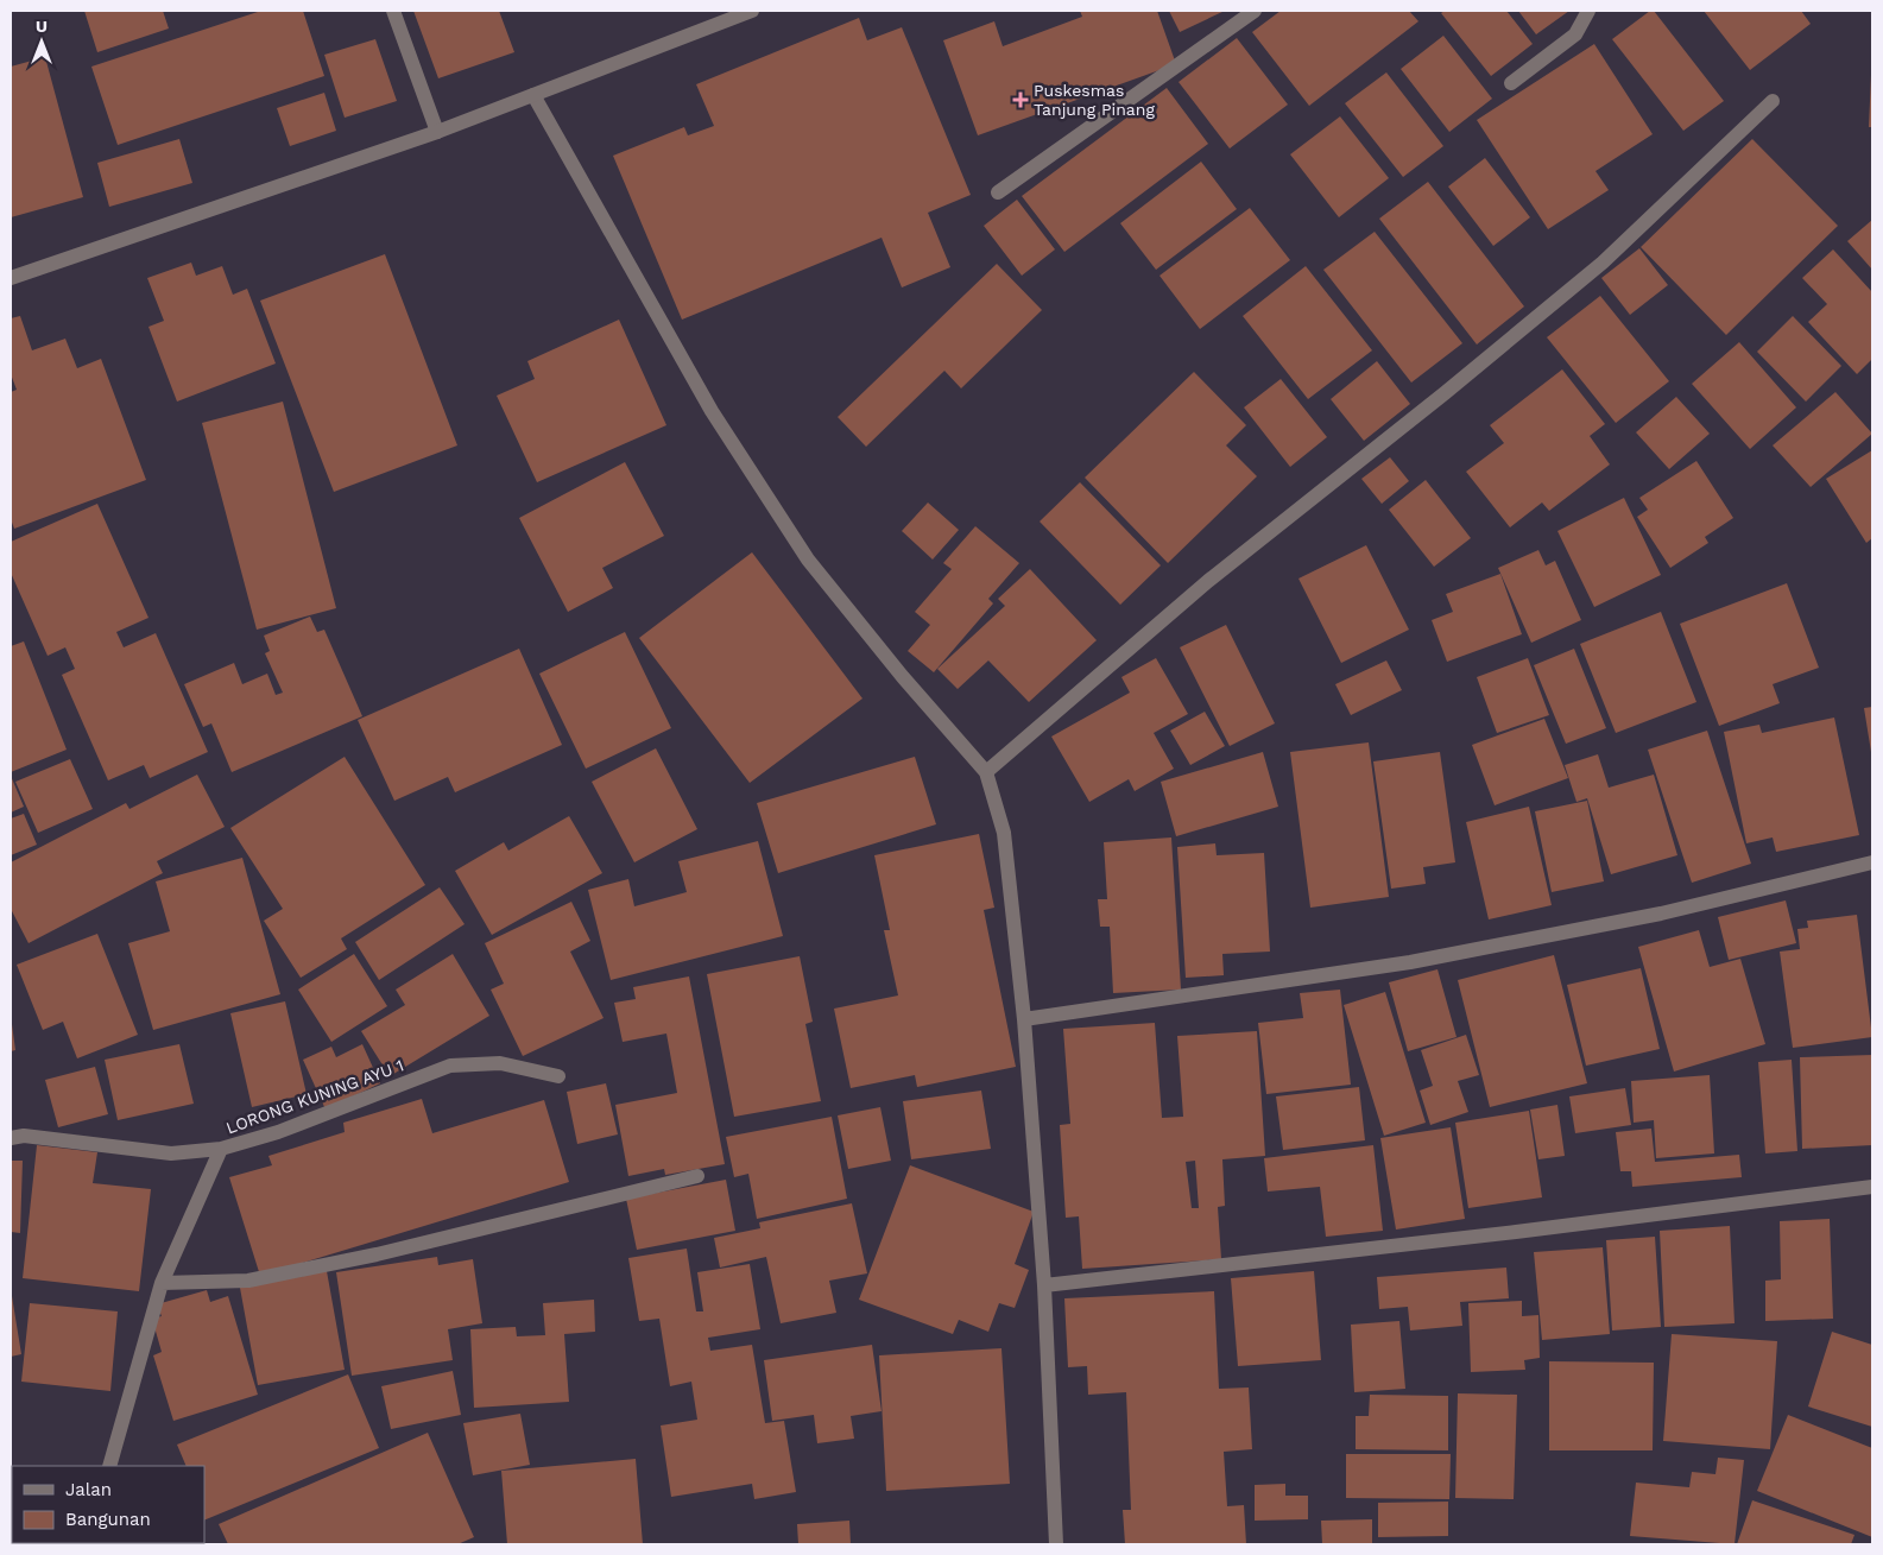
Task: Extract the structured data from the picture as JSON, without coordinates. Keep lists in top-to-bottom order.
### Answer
{
  "streets": {
    "street": ["LORONG KUNING AYU 1"]
  },
  "places": {
    "health": ["Puskesmas Tanjung Pinang"]
  },
  "legend": ["Jalan", "Bangunan"],
  "north": "top"
}
